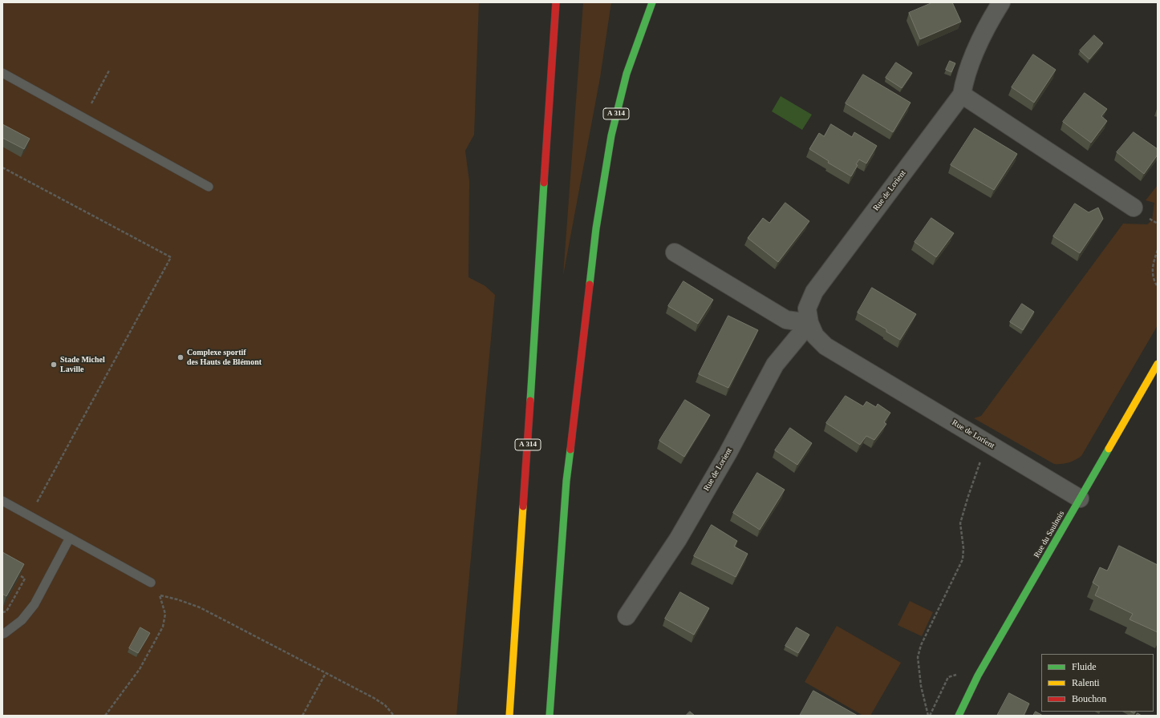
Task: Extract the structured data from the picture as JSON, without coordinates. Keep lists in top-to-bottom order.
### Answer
{
  "streets": {
    "main road": ["A 314", "Rue du Saulnois"],
    "street": ["Rue de Lorient"]
  },
  "crossings": [
    ["Rue de Lorient", "Rue du Saulnois"]
  ],
  "places": ["Complexe sportif des Hauts de Blémont", "Stade Michel Laville"],
  "legend": ["Fluide", "Ralenti", "Bouchon"]
}
